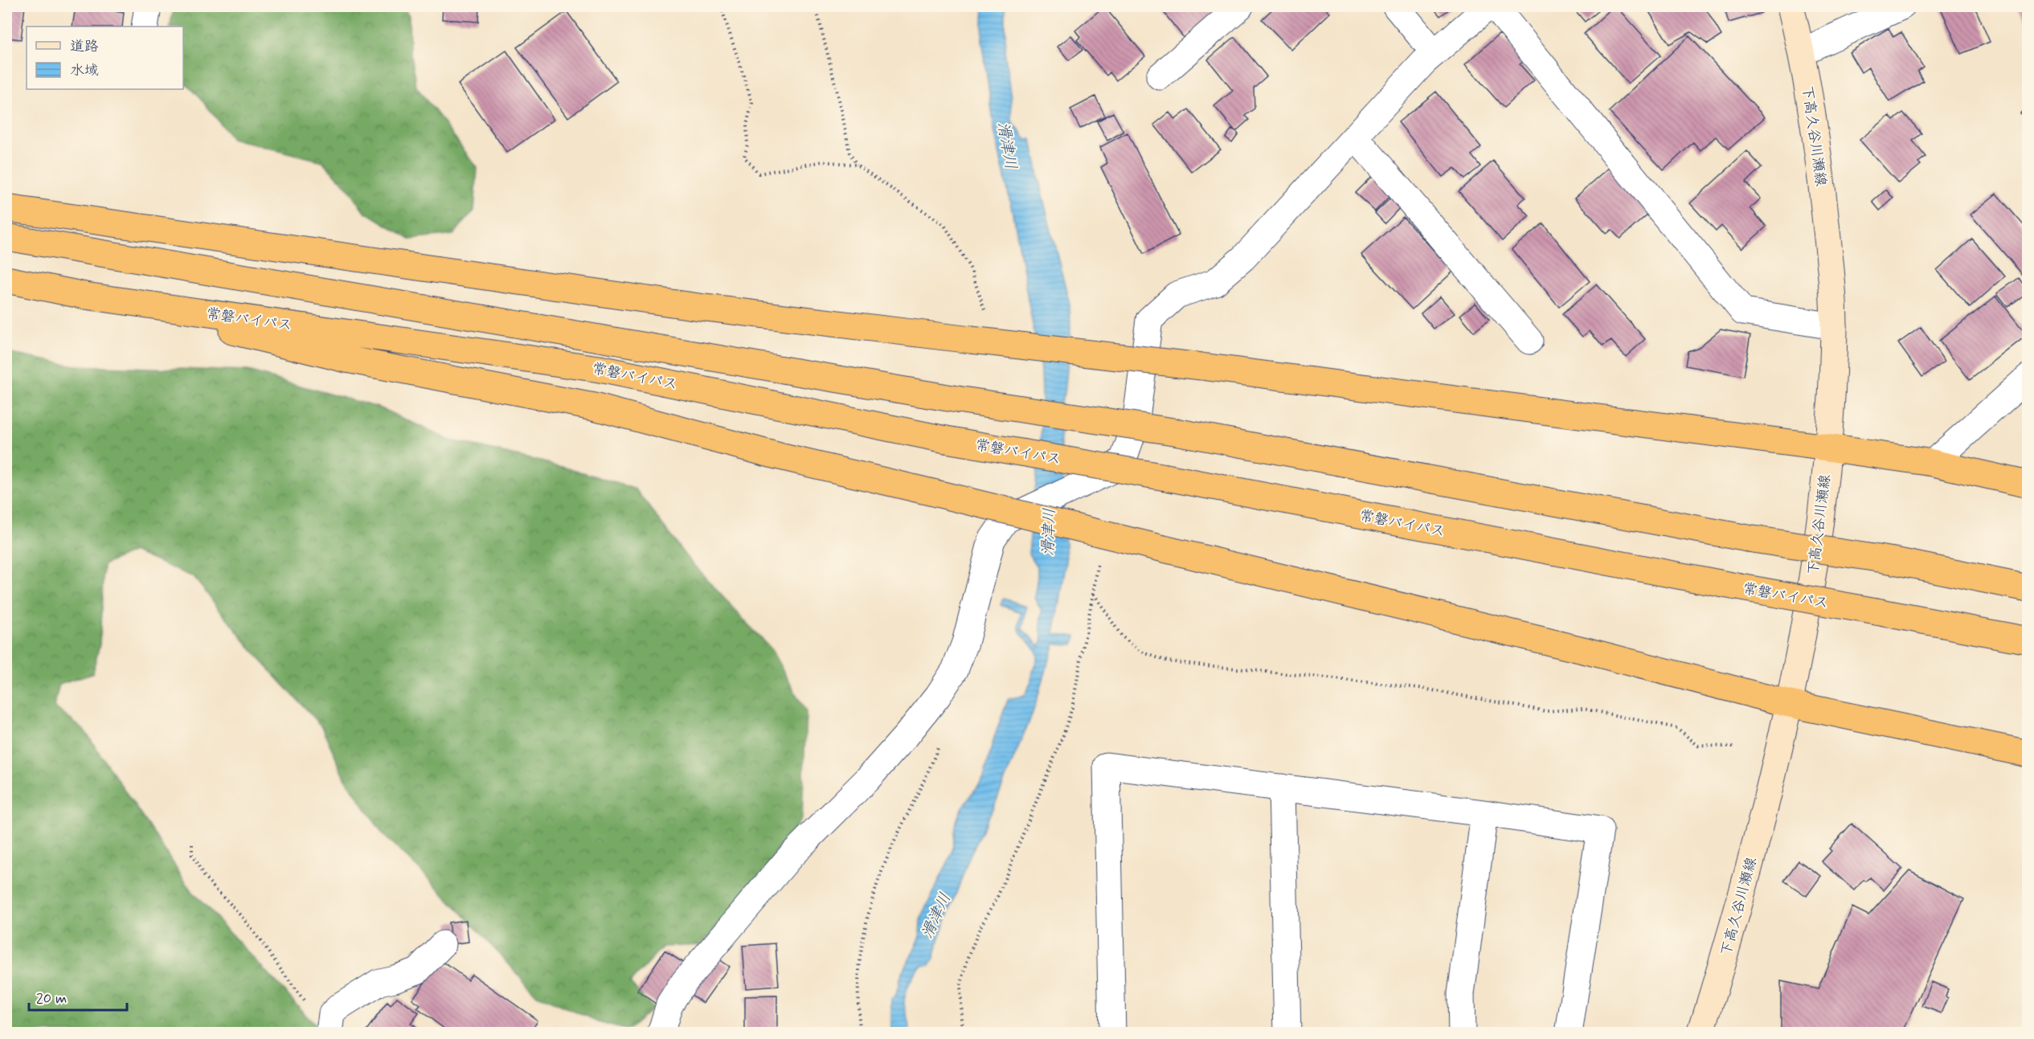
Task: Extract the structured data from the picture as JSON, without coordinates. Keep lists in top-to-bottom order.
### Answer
{
  "streets": {
    "highway": ["常磐バイパス"],
    "main road": ["下高久谷川瀬線"]
  },
  "water": ["滑津川"],
  "legend": ["道路", "水域"],
  "scale_bar": "20 m"
}
